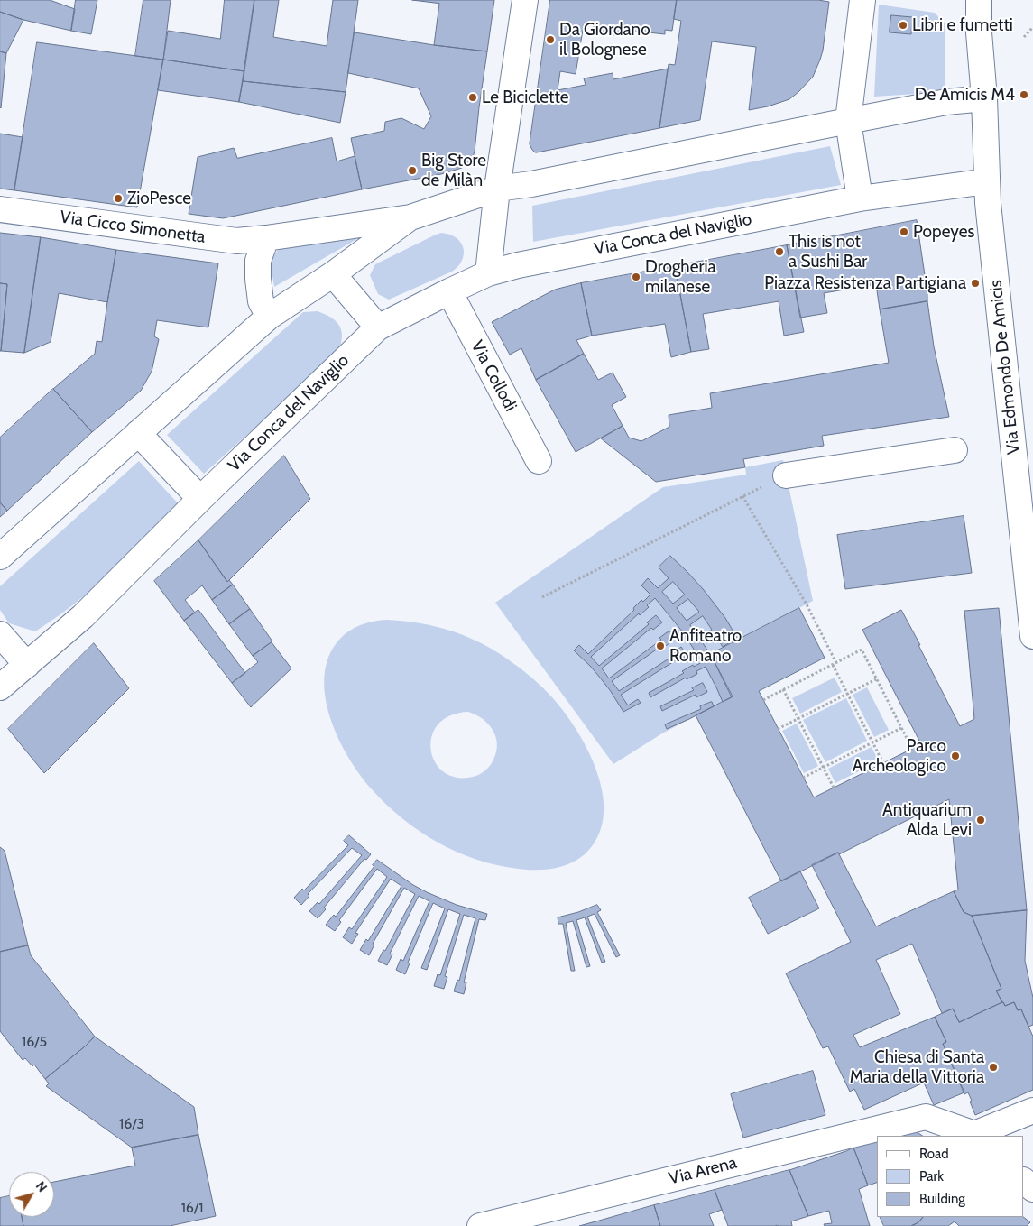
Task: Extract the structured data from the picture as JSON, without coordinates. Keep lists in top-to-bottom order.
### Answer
{
  "streets": {
    "street": [
      "Via Cicco Simonetta",
      "Via Conca del Naviglio",
      "Via Edmondo De Amicis",
      "Via Collodi",
      "Via Arena"
    ]
  },
  "crossings": [
    ["Via Conca del Naviglio", "Via Edmondo De Amicis"],
    ["Via Conca del Naviglio", "Via Collodi"]
  ],
  "places": [
    "Libri e fumetti",
    "Da Giordano il Bolognese",
    "De Amicis M4",
    "Le Biciclette",
    "Big Store de Milàn",
    "ZioPesce",
    "Popeyes",
    "This is not a Sushi Bar",
    "Drogheria milanese",
    "Piazza Resistenza Partigiana",
    "Anfiteatro Romano",
    "Parco Archeologico",
    "Antiquarium Alda Levi",
    "Chiesa di Santa Maria della Vittoria"
  ],
  "house_numbers": ["16/5", "16/3", "16/1"],
  "legend": ["Road", "Park", "Building"],
  "north": "top right"
}
